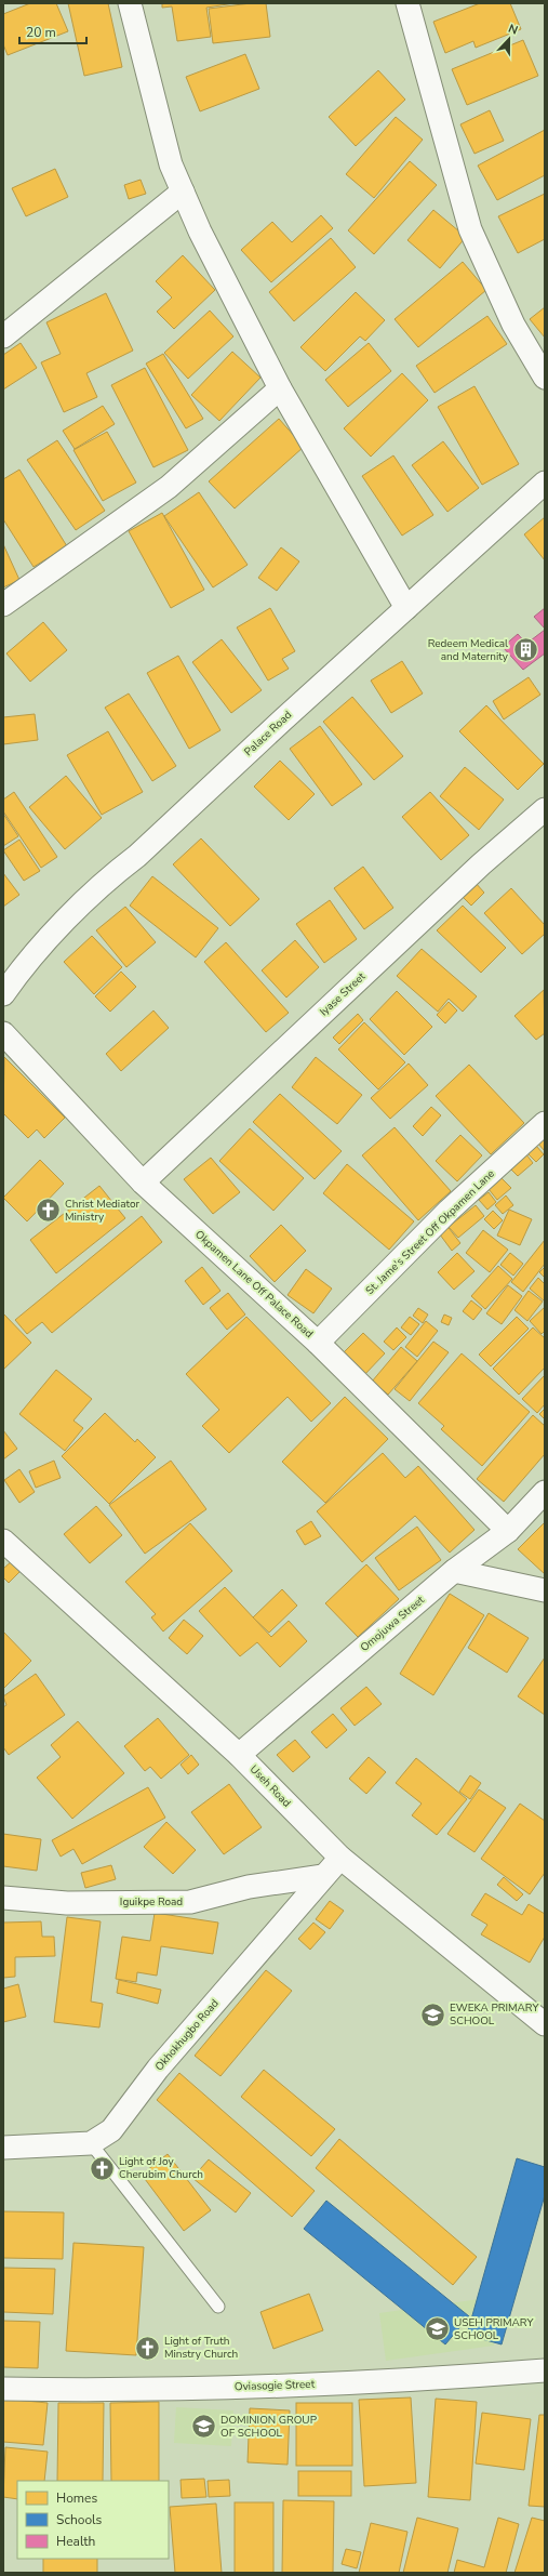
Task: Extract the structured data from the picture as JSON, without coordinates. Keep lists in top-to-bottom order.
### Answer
{
  "streets": {
    "street": [
      "Palace Road",
      "Iyase Street",
      "St. Jame's Street Off Okpamen Lane",
      "Okpamen Lane Off Palace Road",
      "Omojuwa Street",
      "Useh Road",
      "Iguikpe Road",
      "Okhokhugbo Road",
      "Oviasogie Street"
    ]
  },
  "crossings": [
    ["Iyase Street", "Okpamen Lane Off Palace Road"],
    ["St. Jame's Street Off Okpamen Lane", "Okpamen Lane Off Palace Road"],
    ["Okpamen Lane Off Palace Road", "Omojuwa Street"],
    ["Omojuwa Street", "Useh Road"],
    ["Useh Road", "Okhokhugbo Road"],
    ["Iguikpe Road", "Okhokhugbo Road"]
  ],
  "places": {
    "building": ["Redeem Medical and Maternity"],
    "church": ["Christ Mediator Ministry", "Light of Joy Cherubim Church", "Light of Truth Minstry Church"],
    "school or university": ["EWEKA PRIMARY SCHOOL", "USEH PRIMARY SCHOOL", "DOMINION GROUP OF SCHOOL"]
  },
  "legend": ["Homes", "Schools", "Health"],
  "scale_bar": "20 m",
  "north": "top"
}
